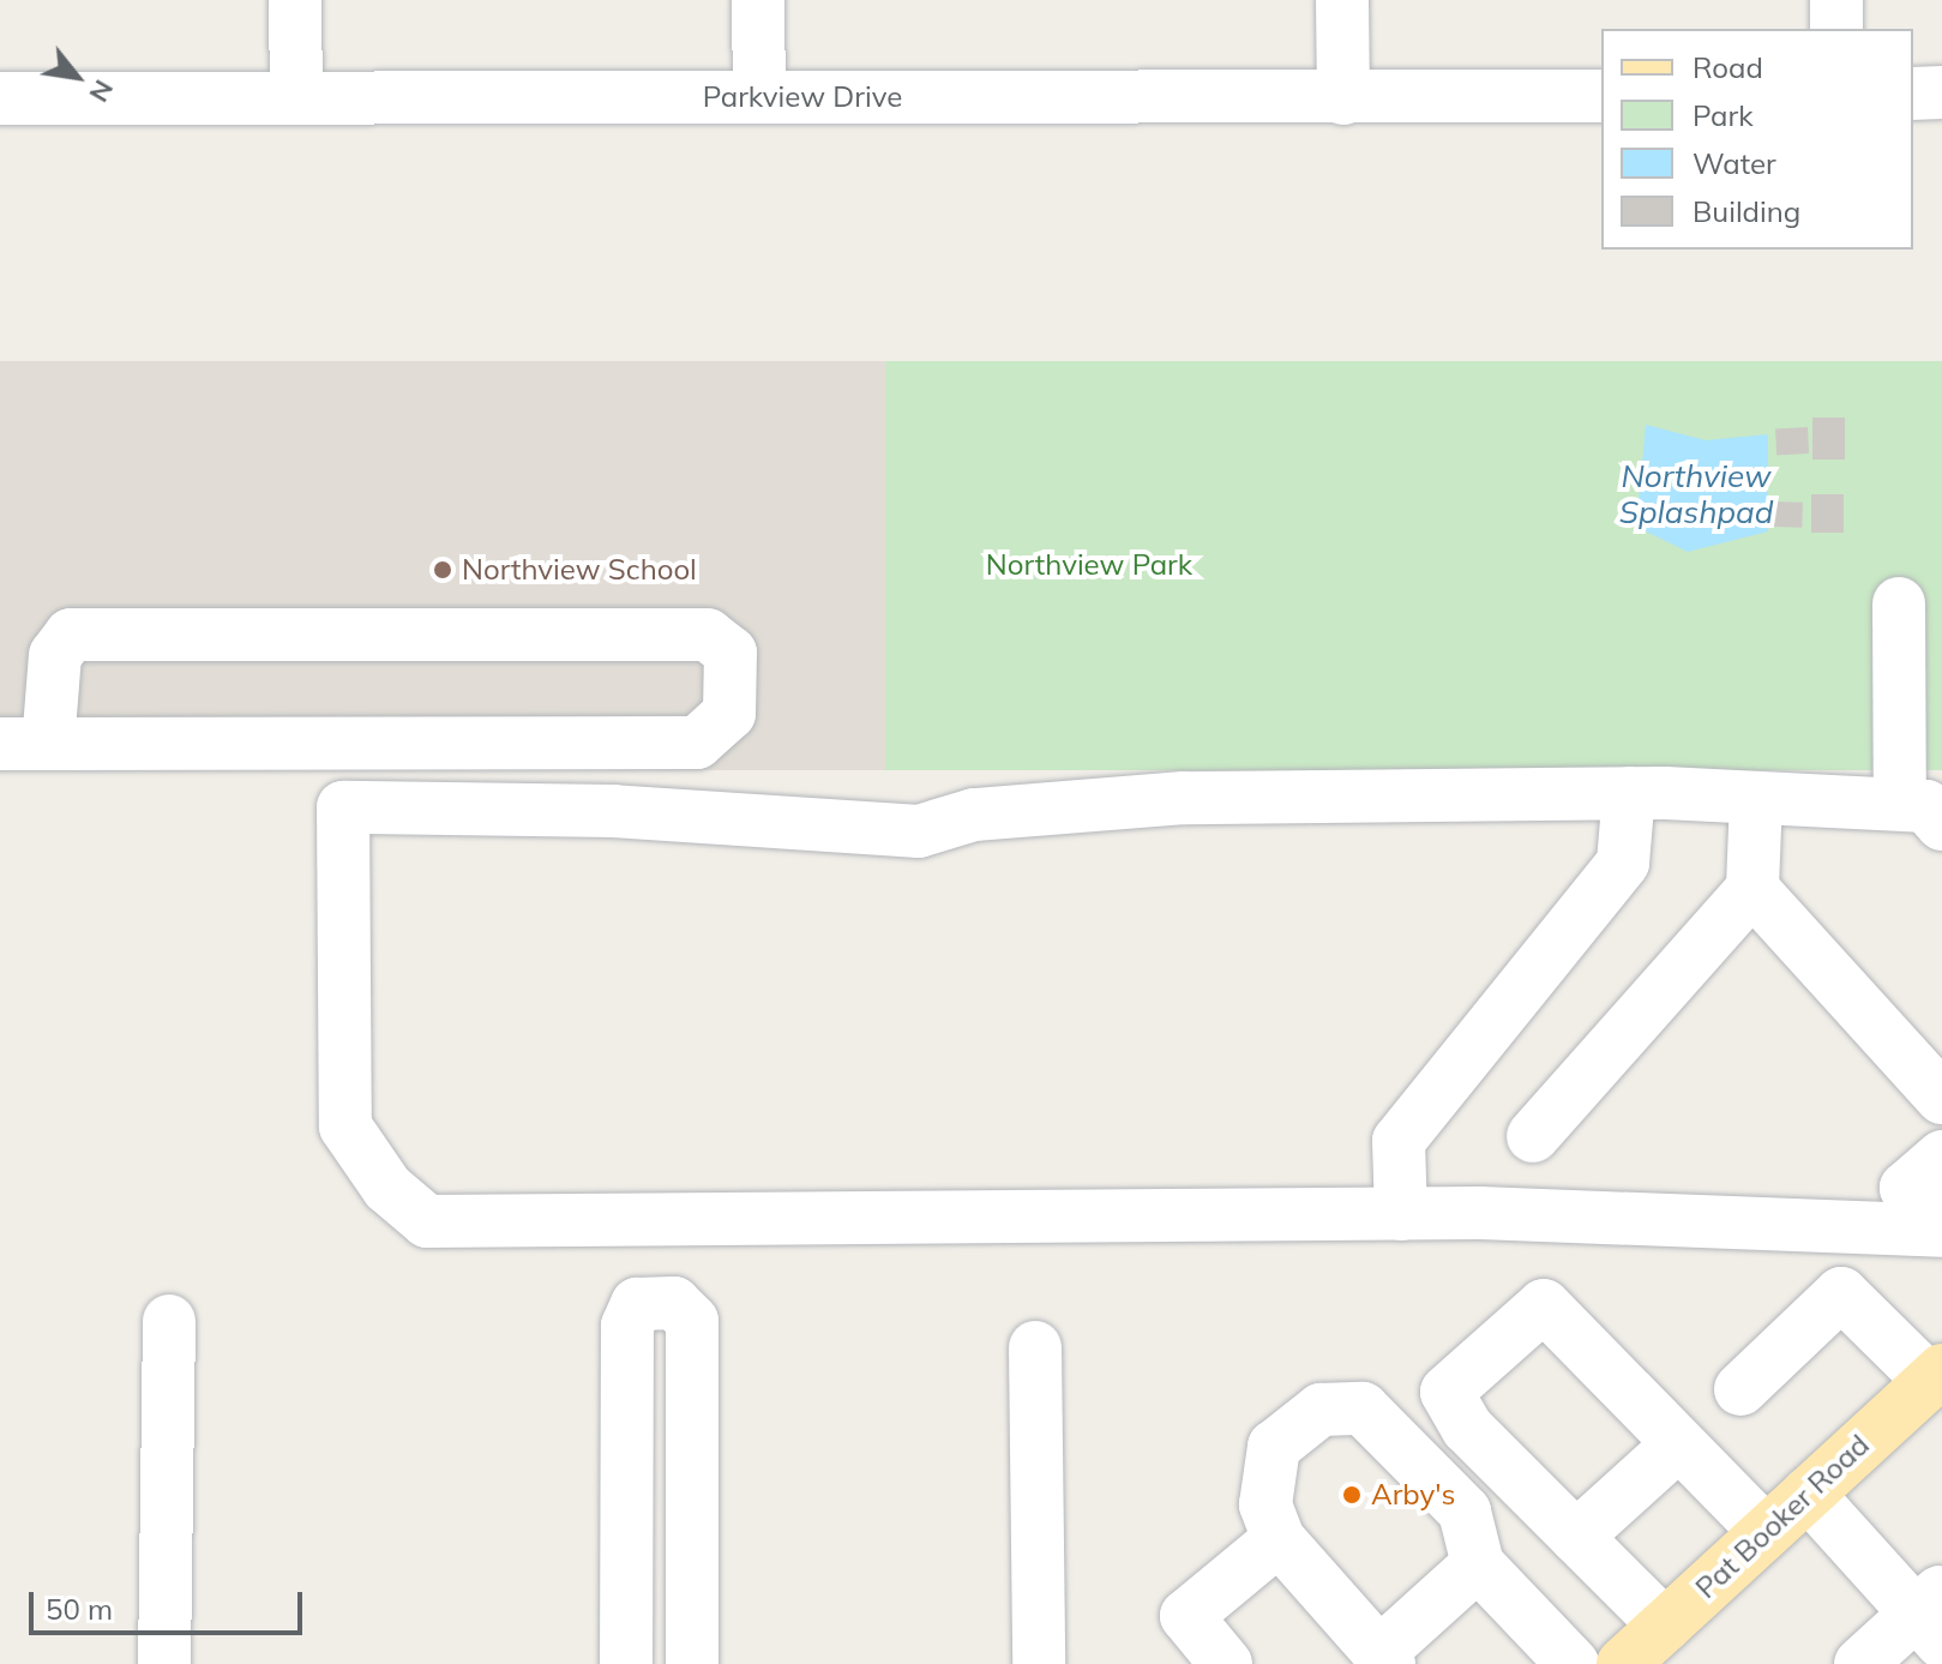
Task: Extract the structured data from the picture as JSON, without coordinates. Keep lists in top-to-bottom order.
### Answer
{
  "streets": {
    "main road": ["Pat Booker Road"],
    "street": ["Parkview Drive"]
  },
  "water": ["Northview Splashpad"],
  "parks": ["Northview Park"],
  "places": ["Northview School", "Arby's"],
  "legend": [
    "Road",
    "Park",
    "Water",
    "Building"
  ],
  "scale_bar": "50 m",
  "north": "bottom right"
}
